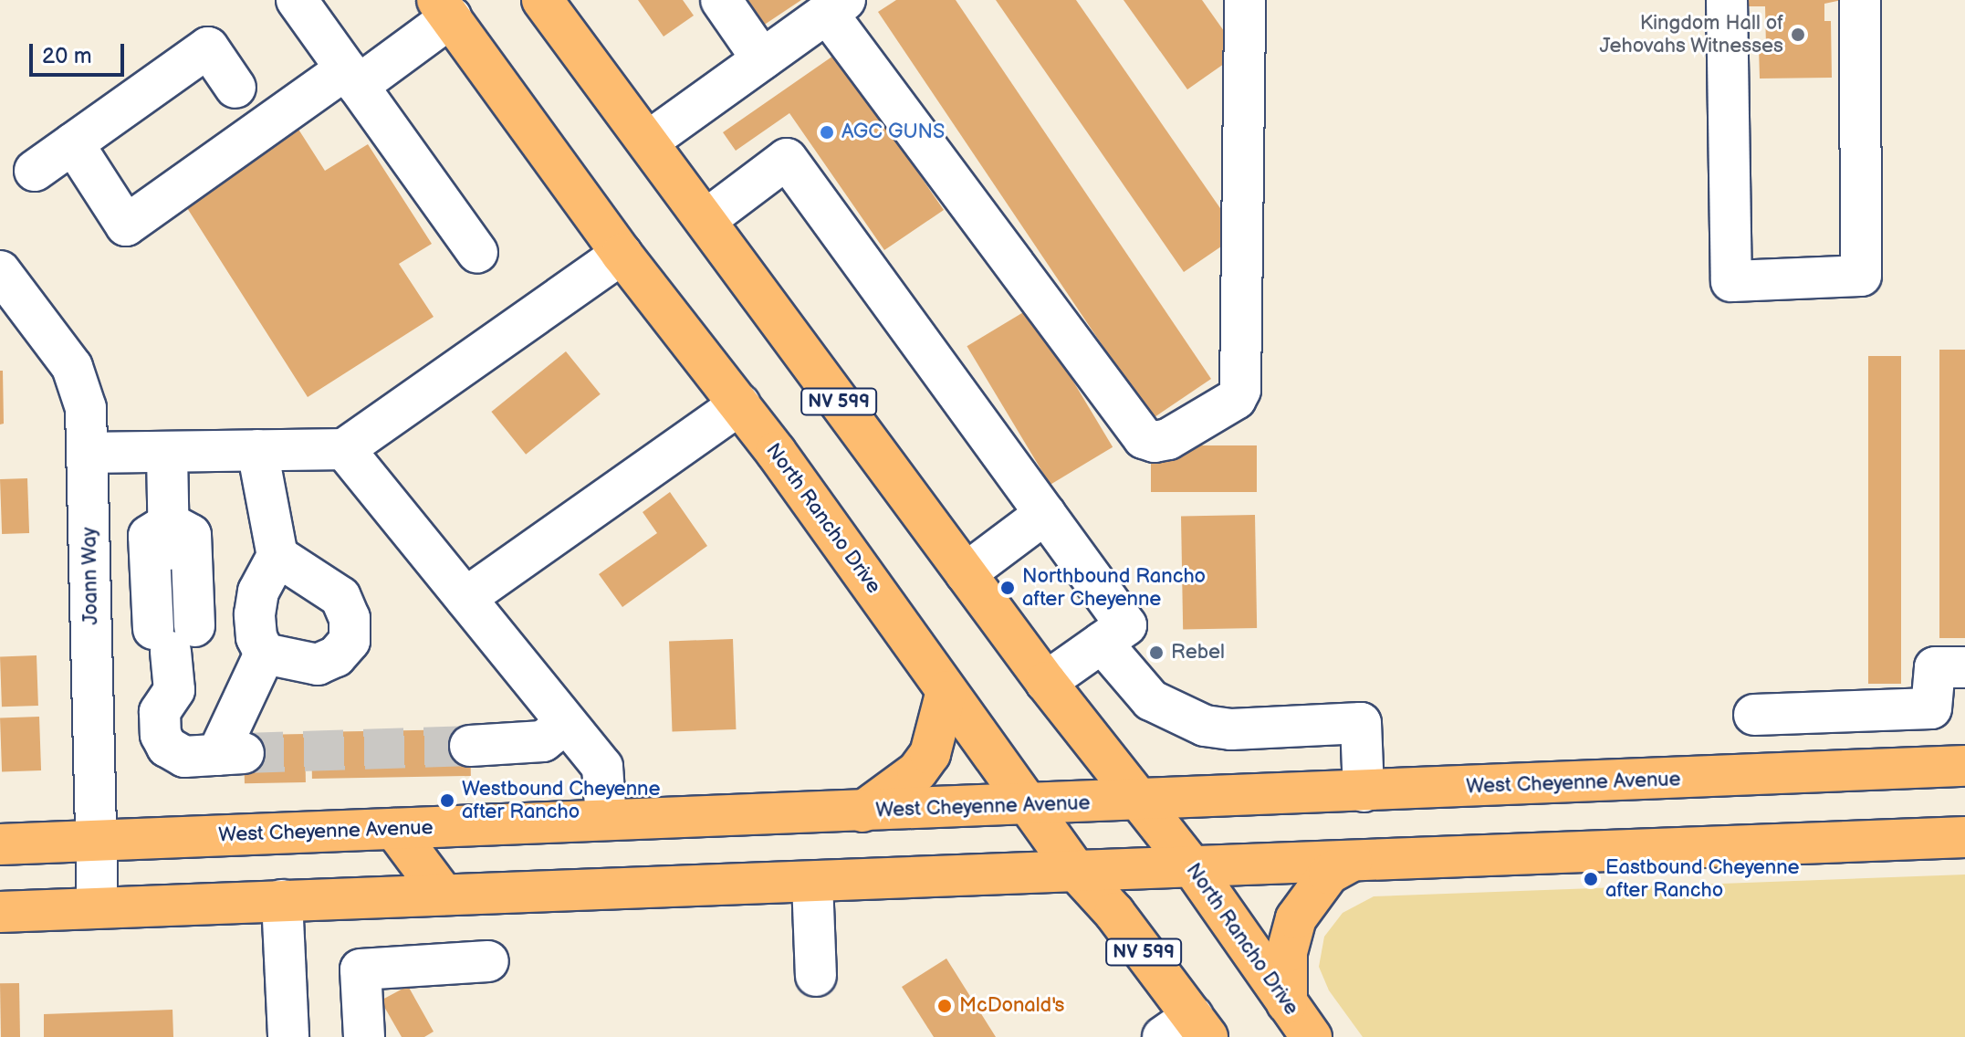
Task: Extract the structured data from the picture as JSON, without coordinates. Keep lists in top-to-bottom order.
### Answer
{
  "streets": {
    "main road": ["NV 599", "North Rancho Drive", "West Cheyenne Avenue"],
    "street": ["Joann Way"]
  },
  "crossings": [
    ["North Rancho Drive", "West Cheyenne Avenue"],
    ["Joann Way", "West Cheyenne Avenue"]
  ],
  "places": [
    "Kingdom Hall of Jehovahs Witnesses",
    "AGC GUNS",
    "Northbound Rancho after Cheyenne",
    "Rebel",
    "Westbound Cheyenne after Rancho",
    "Eastbound Cheyenne after Rancho",
    "McDonald's"
  ],
  "scale_bar": "20 m"
}
